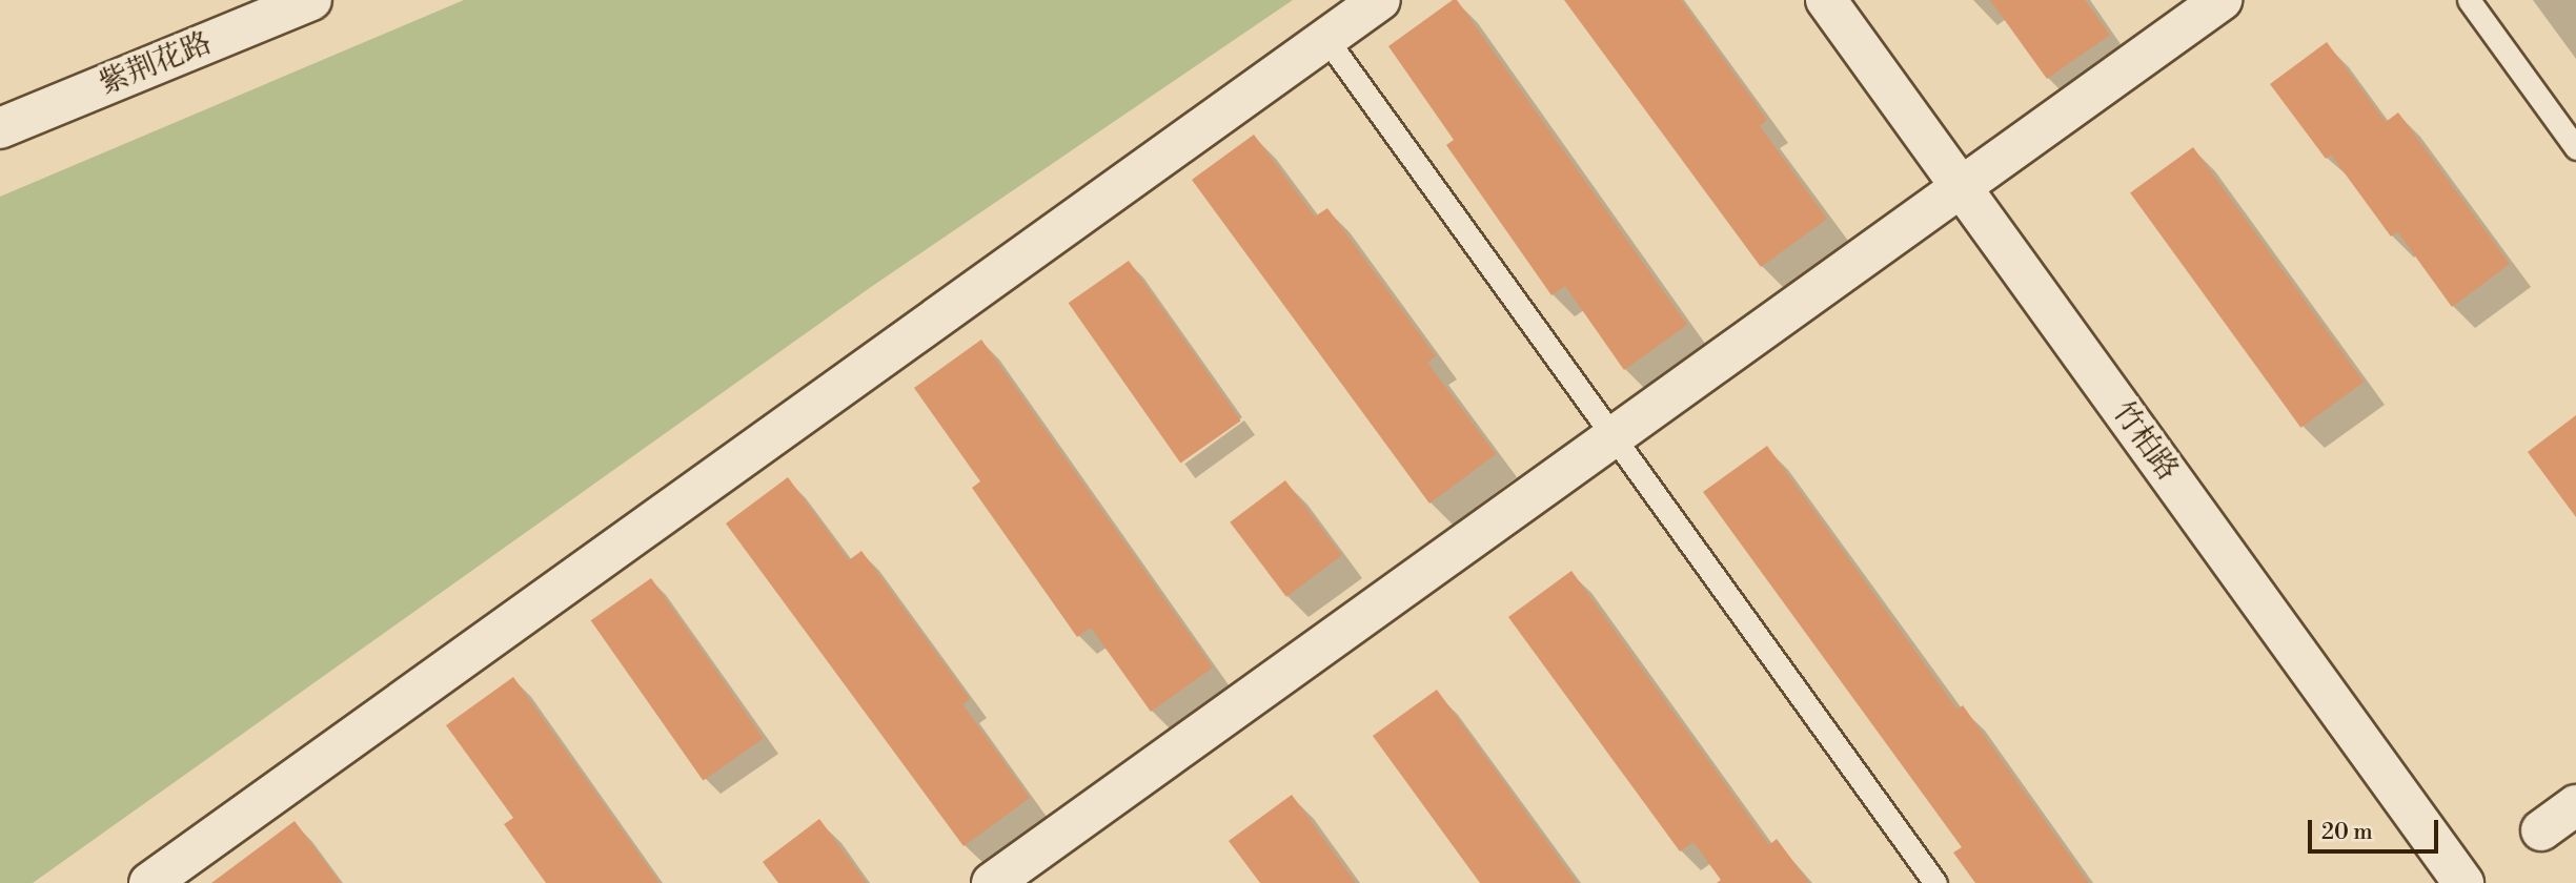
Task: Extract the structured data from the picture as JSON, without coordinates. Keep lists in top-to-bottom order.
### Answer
{
  "streets": {
    "street": ["紫荆花路", "竹柏路"]
  },
  "scale_bar": "20 m"
}
